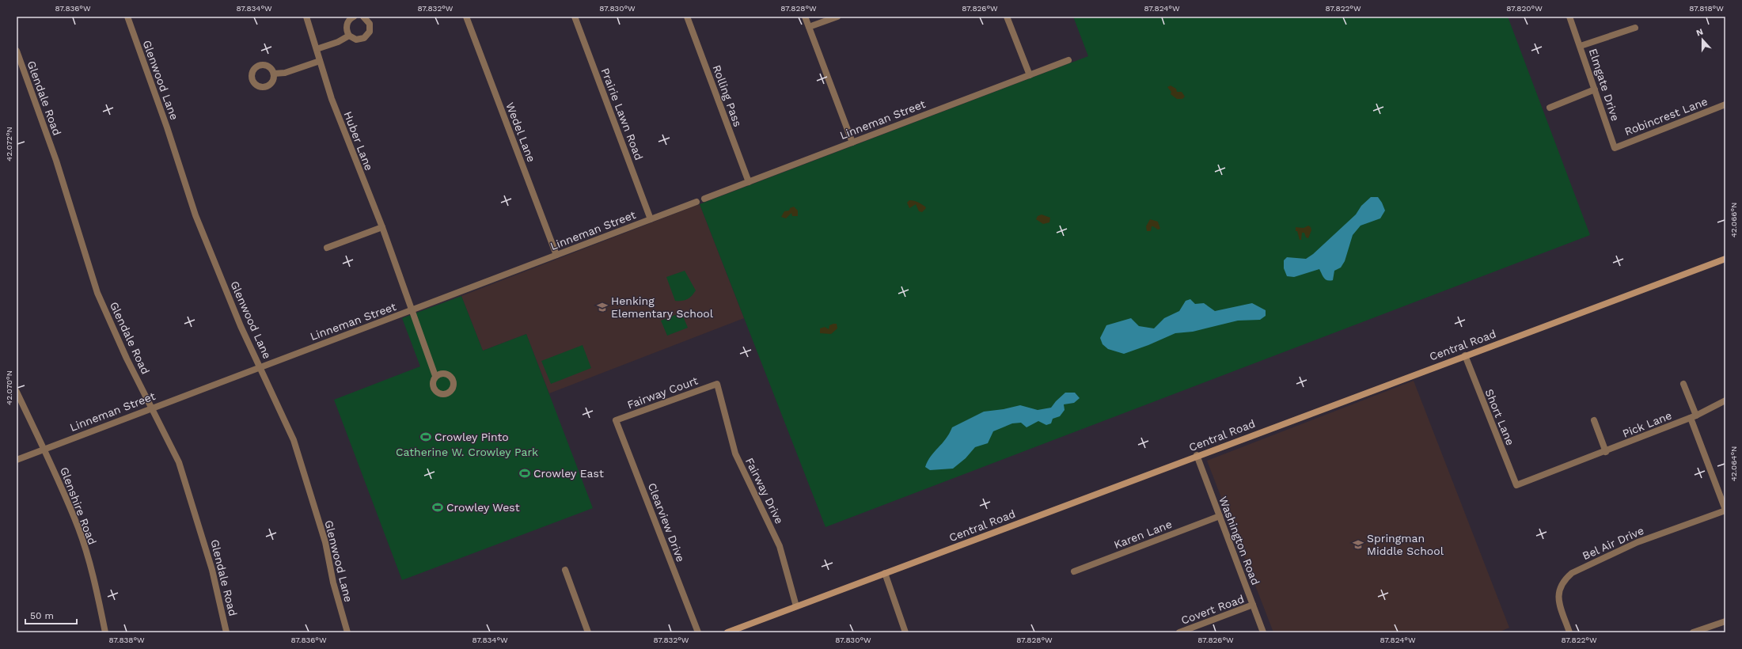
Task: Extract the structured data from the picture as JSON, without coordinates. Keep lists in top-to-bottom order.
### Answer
{
  "streets": {
    "main road": ["Central Road"],
    "street": [
      "Glenwood Lane",
      "Elmgate Drive",
      "Rolling Pass",
      "Glendale Road",
      "Prairie Lawn Road",
      "Robincrest Lane",
      "Linneman Street",
      "Wedel Lane",
      "Huber Lane",
      "Fairway Court",
      "Short Lane",
      "Pick Lane",
      "Fairway Drive",
      "Glenshire Road",
      "Clearview Drive",
      "Karen Lane",
      "Washington Road",
      "Bel Air Drive",
      "Covert Road"
    ]
  },
  "crossings": [
    ["Glenwood Lane", "Linneman Street"],
    ["Elmgate Drive", "Robincrest Lane"],
    ["Rolling Pass", "Linneman Street"],
    ["Glendale Road", "Linneman Street"],
    ["Prairie Lawn Road", "Linneman Street"],
    ["Linneman Street", "Wedel Lane"],
    ["Linneman Street", "Huber Lane"],
    ["Linneman Street", "Glenshire Road"],
    ["Central Road", "Short Lane"],
    ["Central Road", "Fairway Drive"],
    ["Central Road", "Washington Road"],
    ["Fairway Court", "Fairway Drive"],
    ["Fairway Court", "Clearview Drive"],
    ["Short Lane", "Pick Lane"],
    ["Karen Lane", "Washington Road"],
    ["Washington Road", "Covert Road"]
  ],
  "parks": ["Catherine W. Crowley Park"],
  "places": {
    "school or university": ["Henking Elementary School", "Springman Middle School"],
    "sports": ["Crowley Pinto", "Crowley East", "Crowley West"]
  },
  "scale_bar": "50 m",
  "north": "top",
  "coordinates": [
    "87.836°W",
    "87.834°W",
    "87.832°W",
    "87.830°W",
    "87.828°W",
    "87.826°W",
    "87.824°W",
    "87.822°W",
    "87.820°W",
    "87.818°W",
    "42.072°N",
    "42.066°N",
    "42.070°N",
    "42.064°N",
    "87.838°W"
  ]
}
